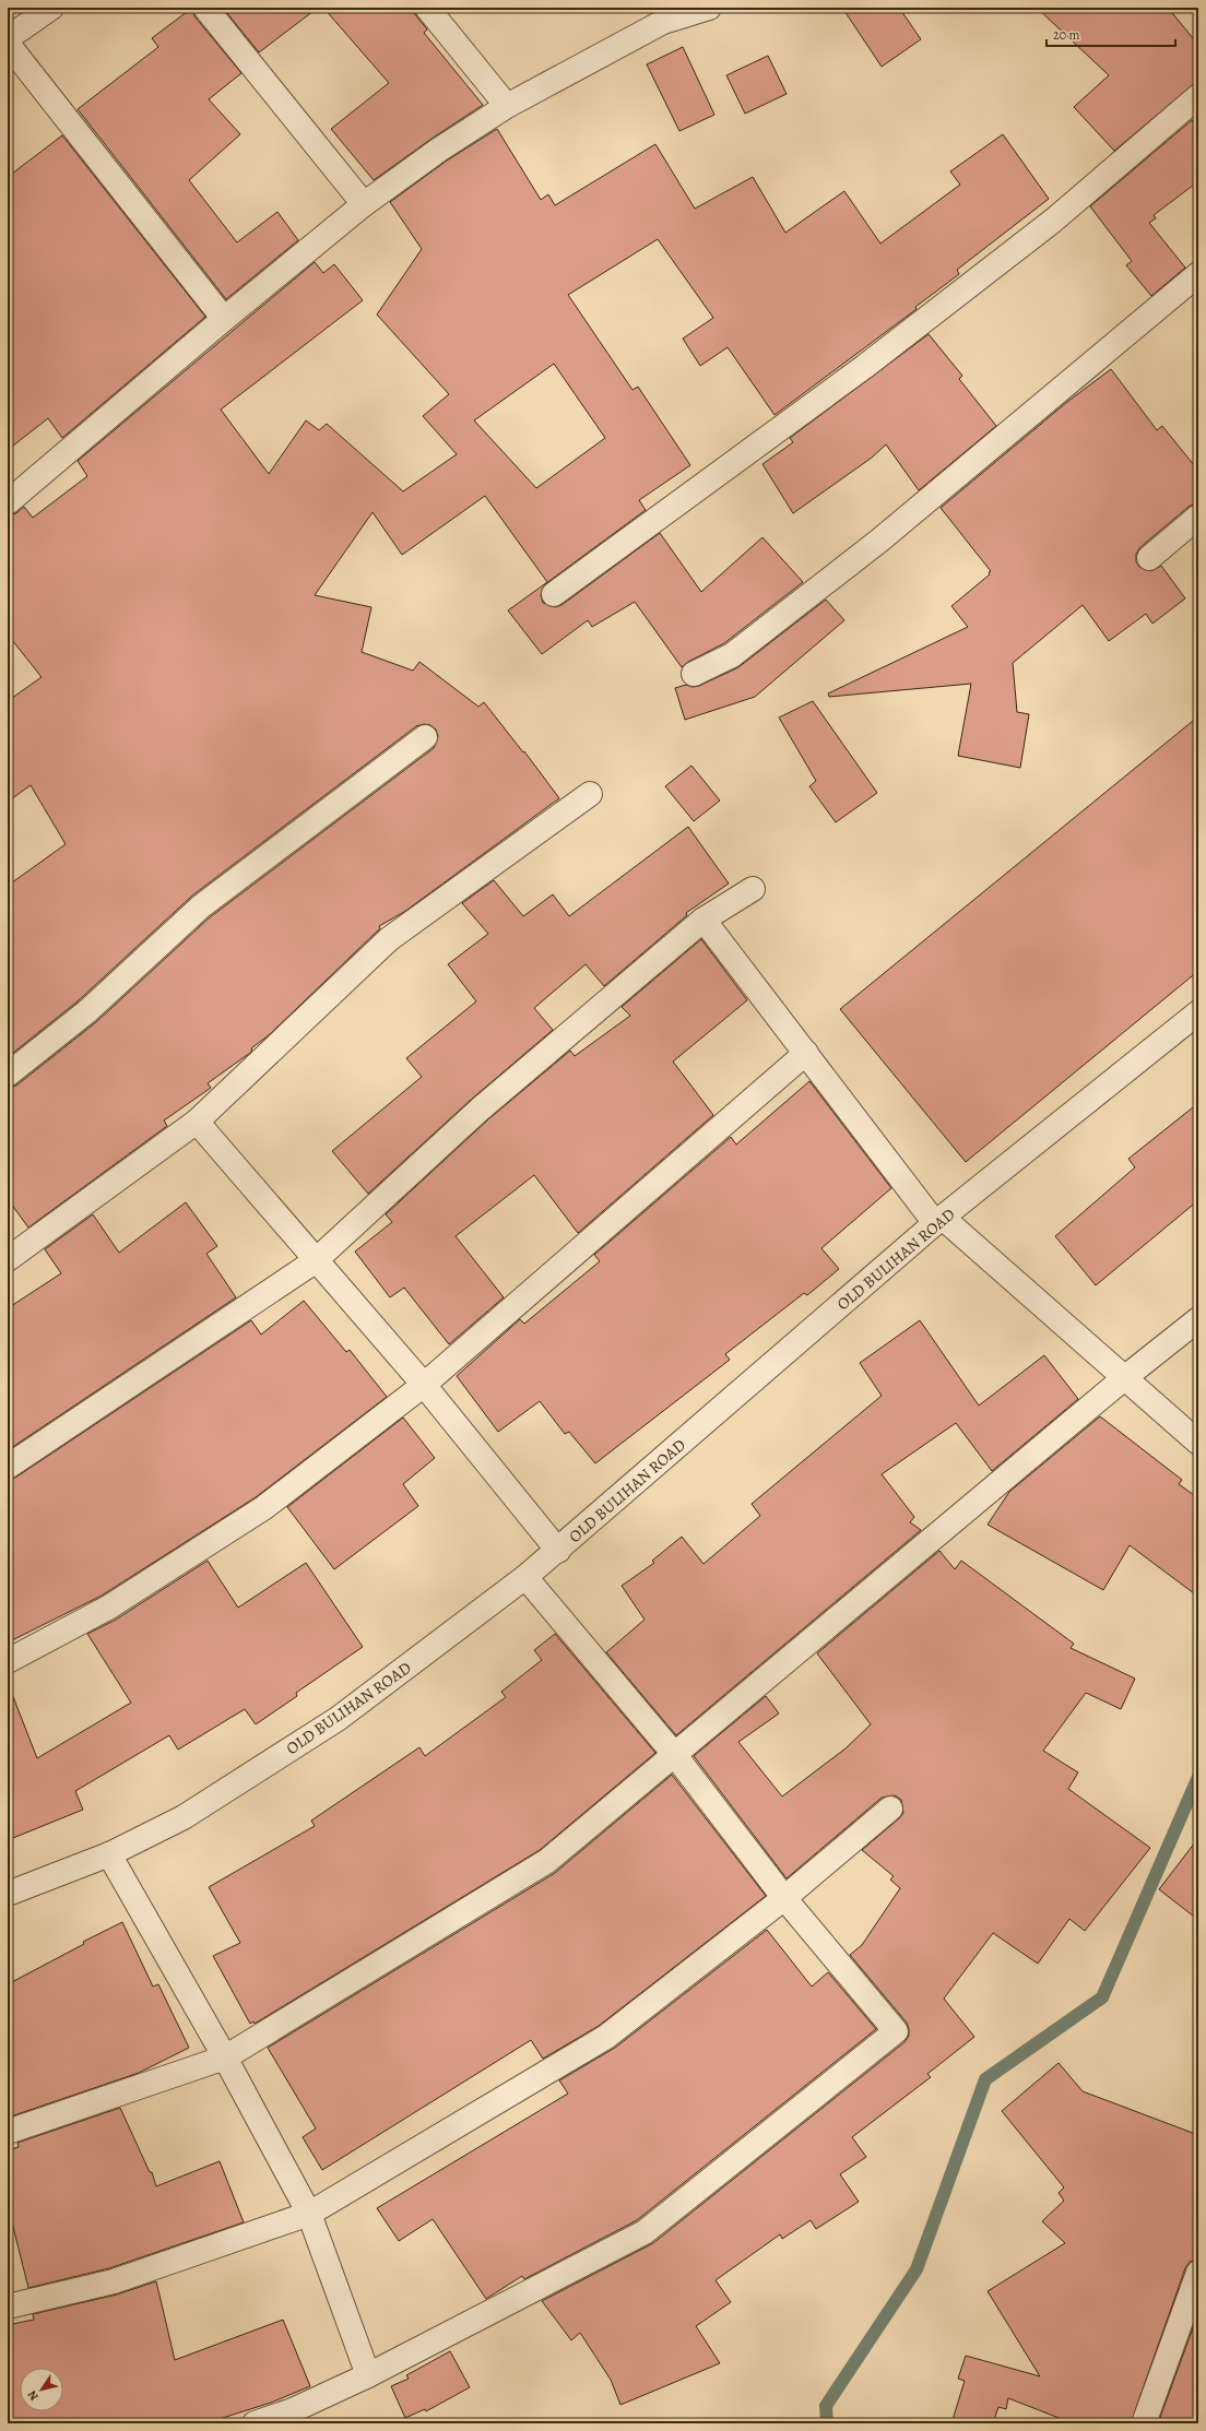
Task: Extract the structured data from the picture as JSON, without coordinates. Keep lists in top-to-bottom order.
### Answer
{
  "streets": {
    "street": ["OLD BULIHAN ROAD"]
  },
  "scale_bar": "20 m",
  "north": "bottom left"
}
